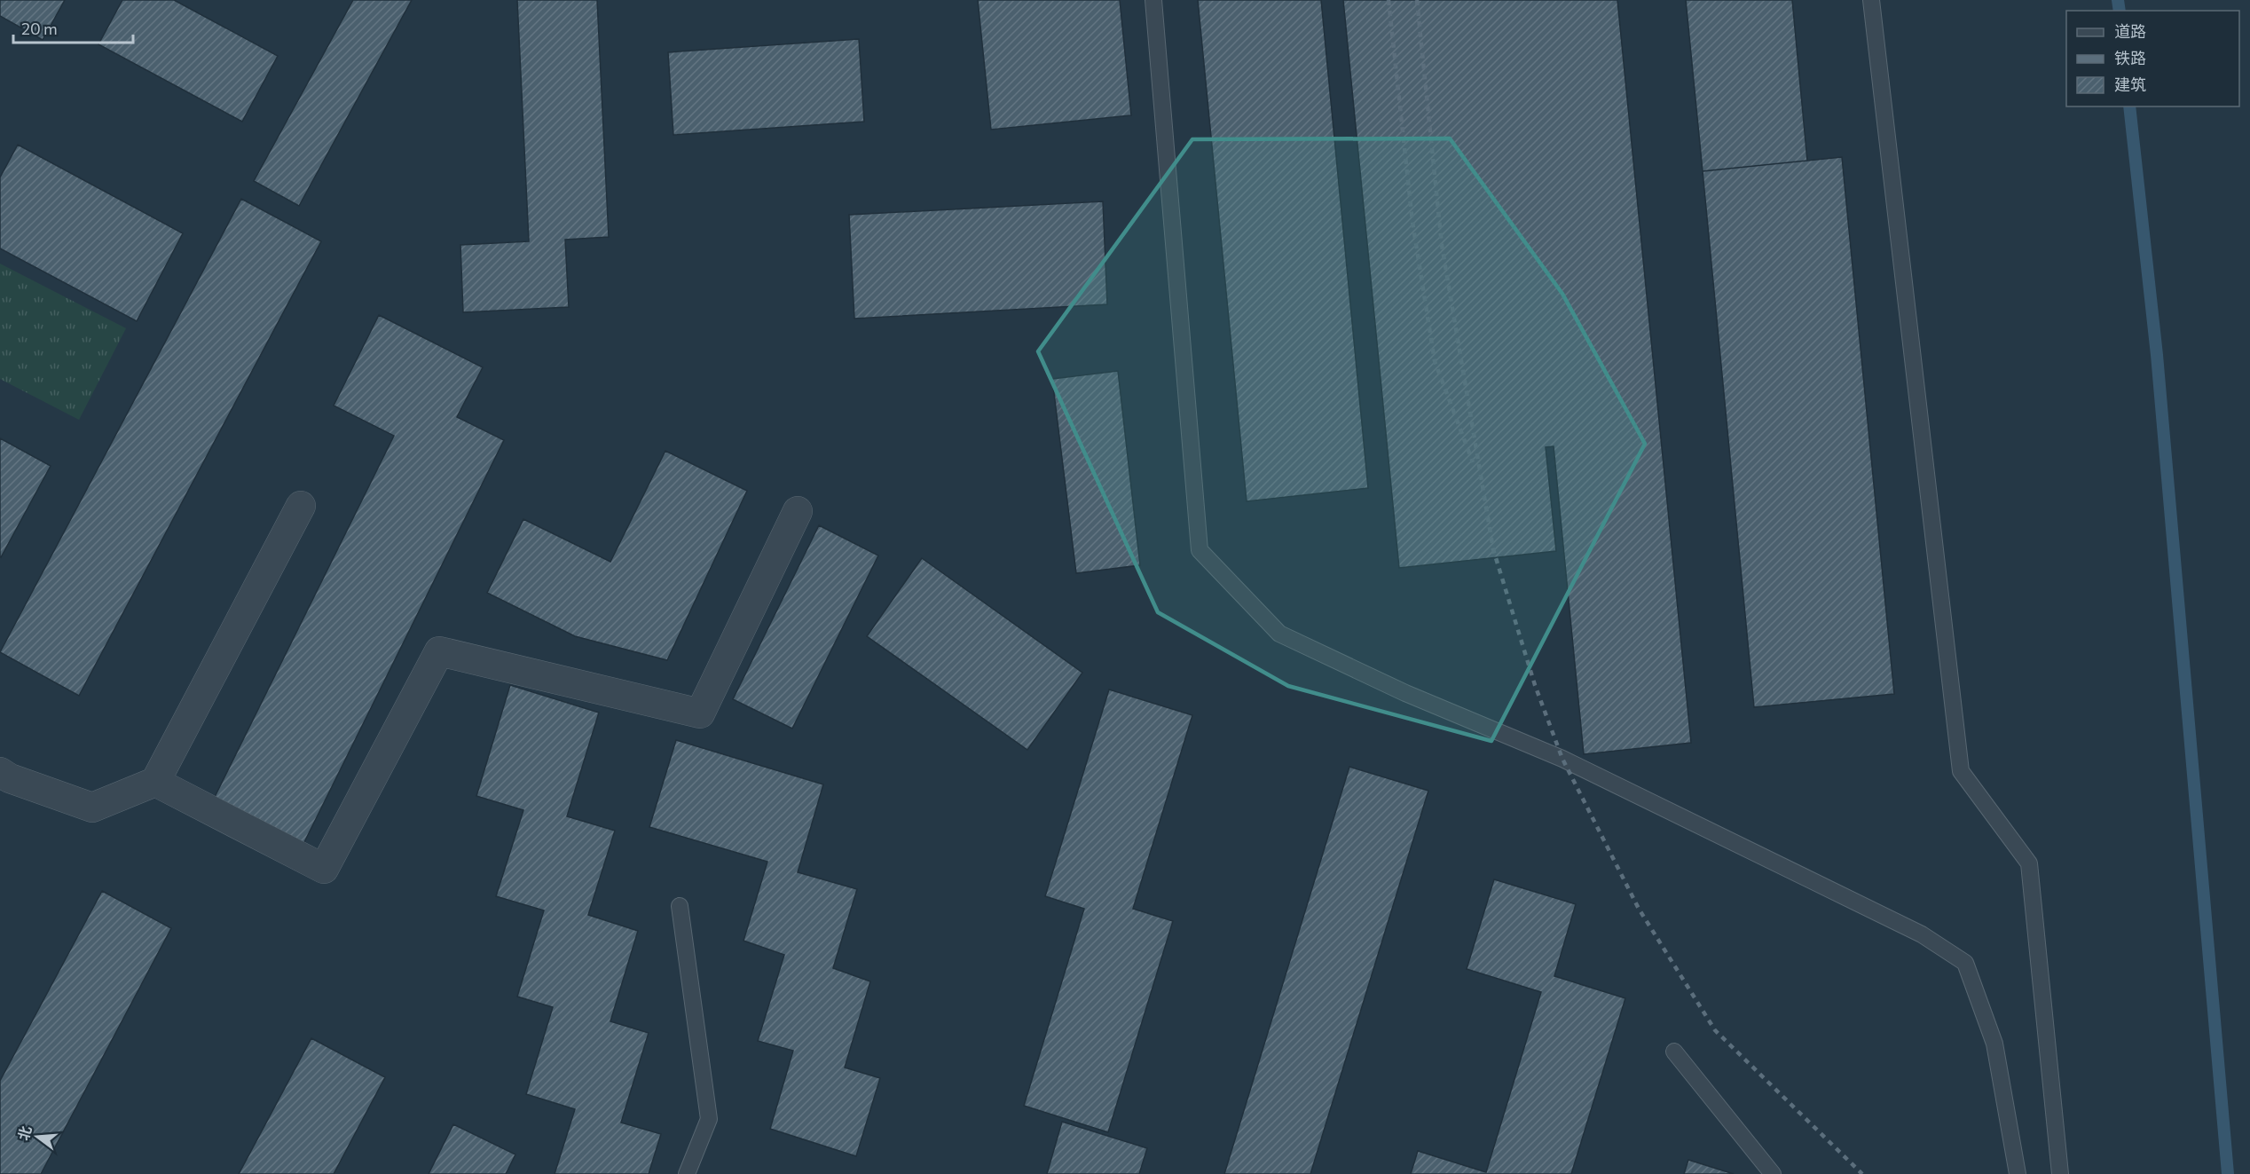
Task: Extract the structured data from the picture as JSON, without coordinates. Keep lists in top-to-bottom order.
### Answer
{
  "legend": ["道路", "铁路", "建筑"],
  "scale_bar": "20 m",
  "north": "left"
}
